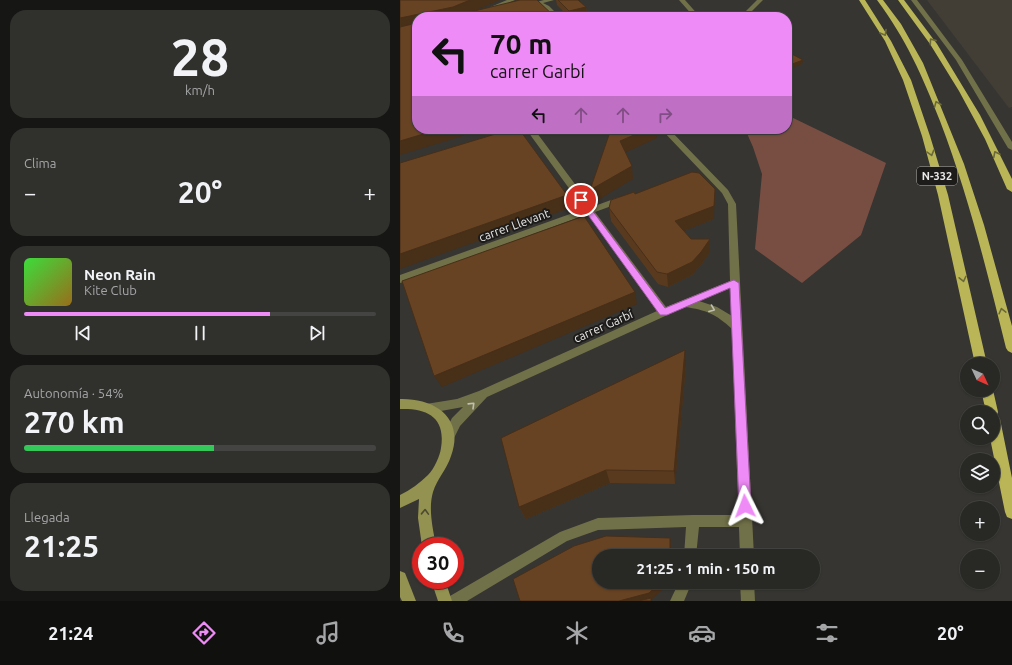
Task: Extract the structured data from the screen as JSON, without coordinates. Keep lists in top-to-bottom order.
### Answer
{
  "streets": {
    "highway": ["N-332"],
    "street": ["carrer Llevant", "carrer Garbí"]
  },
  "north": "bottom right",
  "page": {
    "tile": [
      ["28", "km/h"],
      "Clima",
      ["Autonomía · 54%", "270 km"],
      ["Llegada", "21:25"]
    ],
    "turn": ["70 m", "carrer Garbí"],
    "heat": ["−", "20°", "+"],
    "song": ["Neon Rain", "Kite Club"],
    "map_buttons": ["+", "−"],
    "limit": "30",
    "trip": "21:25 · 1 min · 150 m",
    "tabs": ["21:24", "20°"]
  }
}
